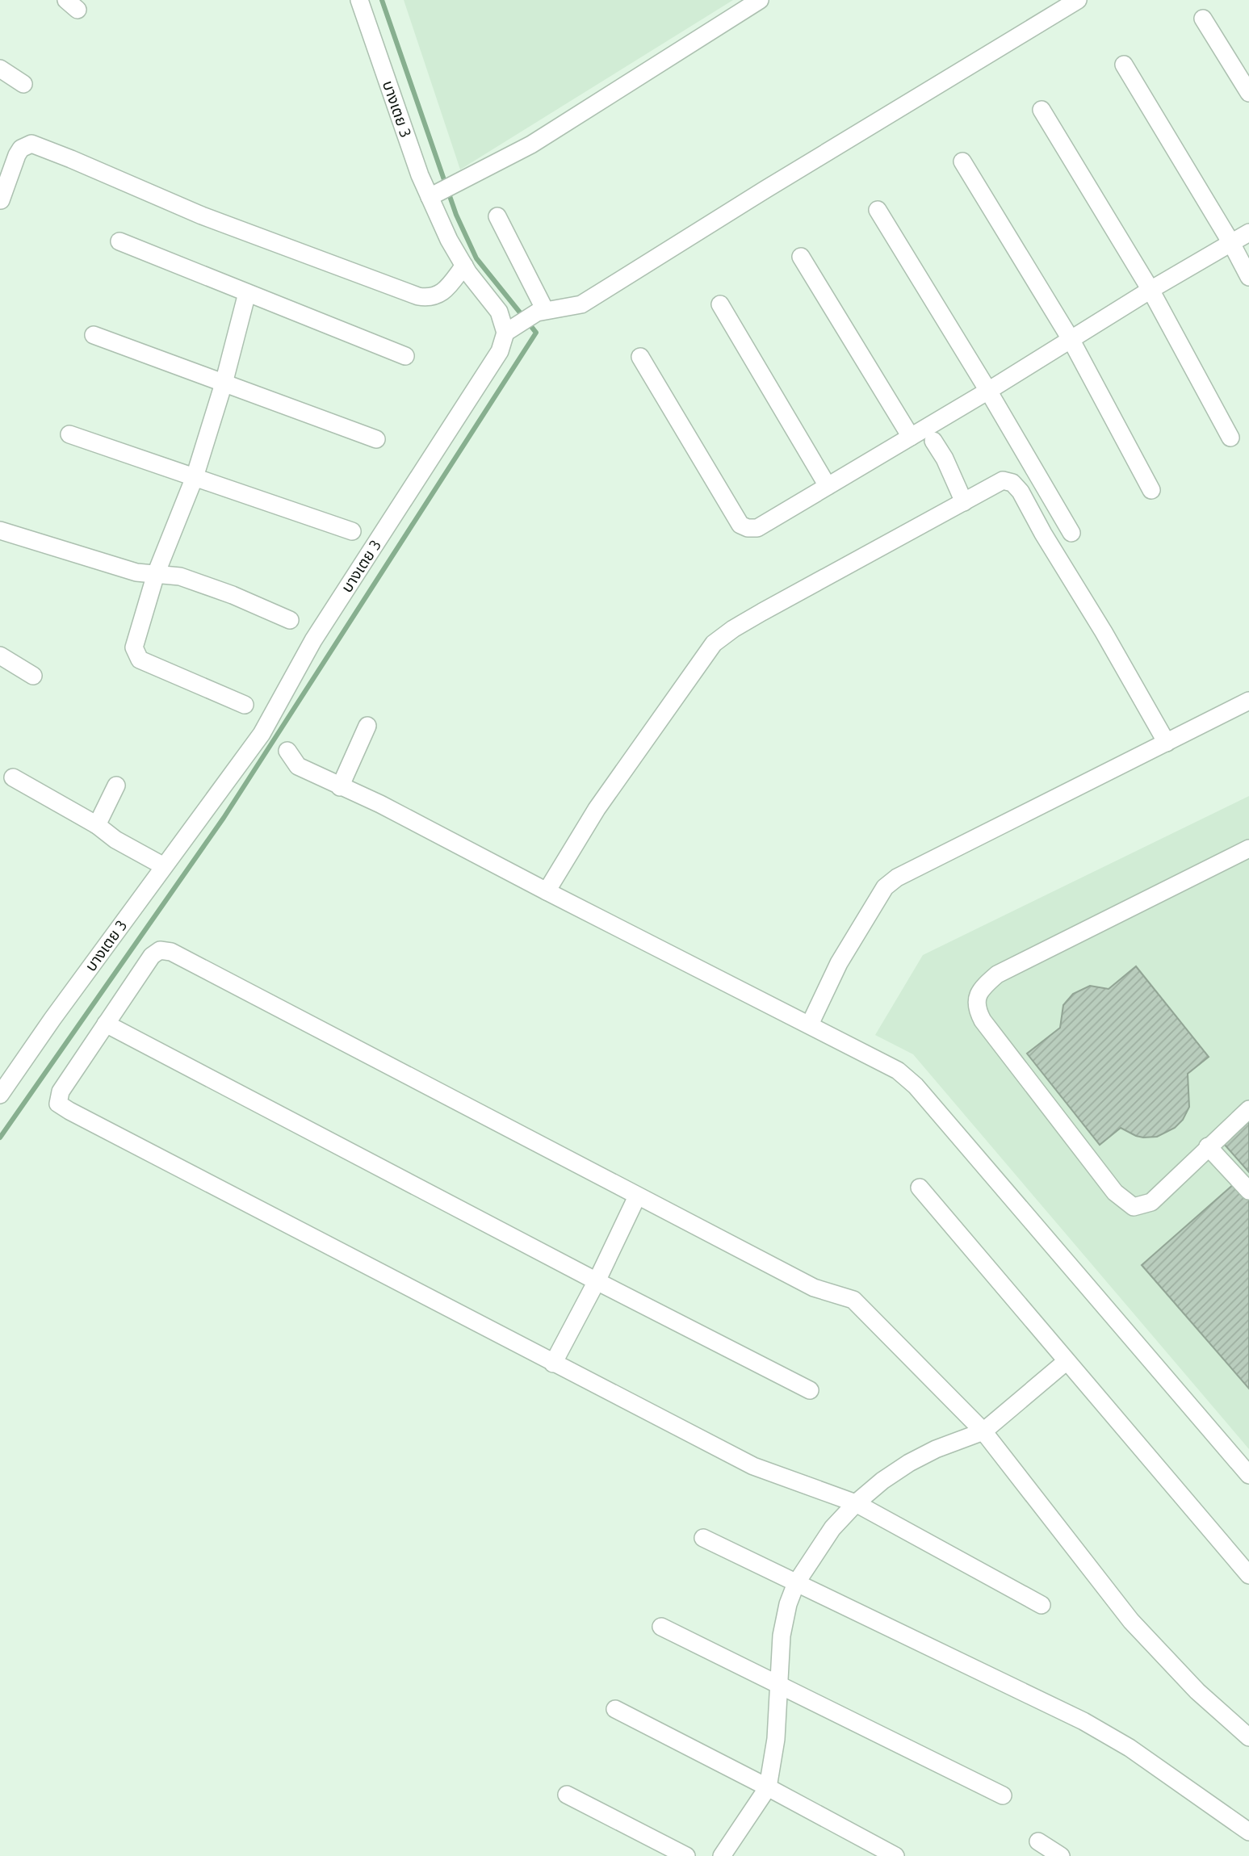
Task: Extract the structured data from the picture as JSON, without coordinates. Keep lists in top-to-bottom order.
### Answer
{
  "streets": {
    "street": ["บางเตย 3"]
  }
}
